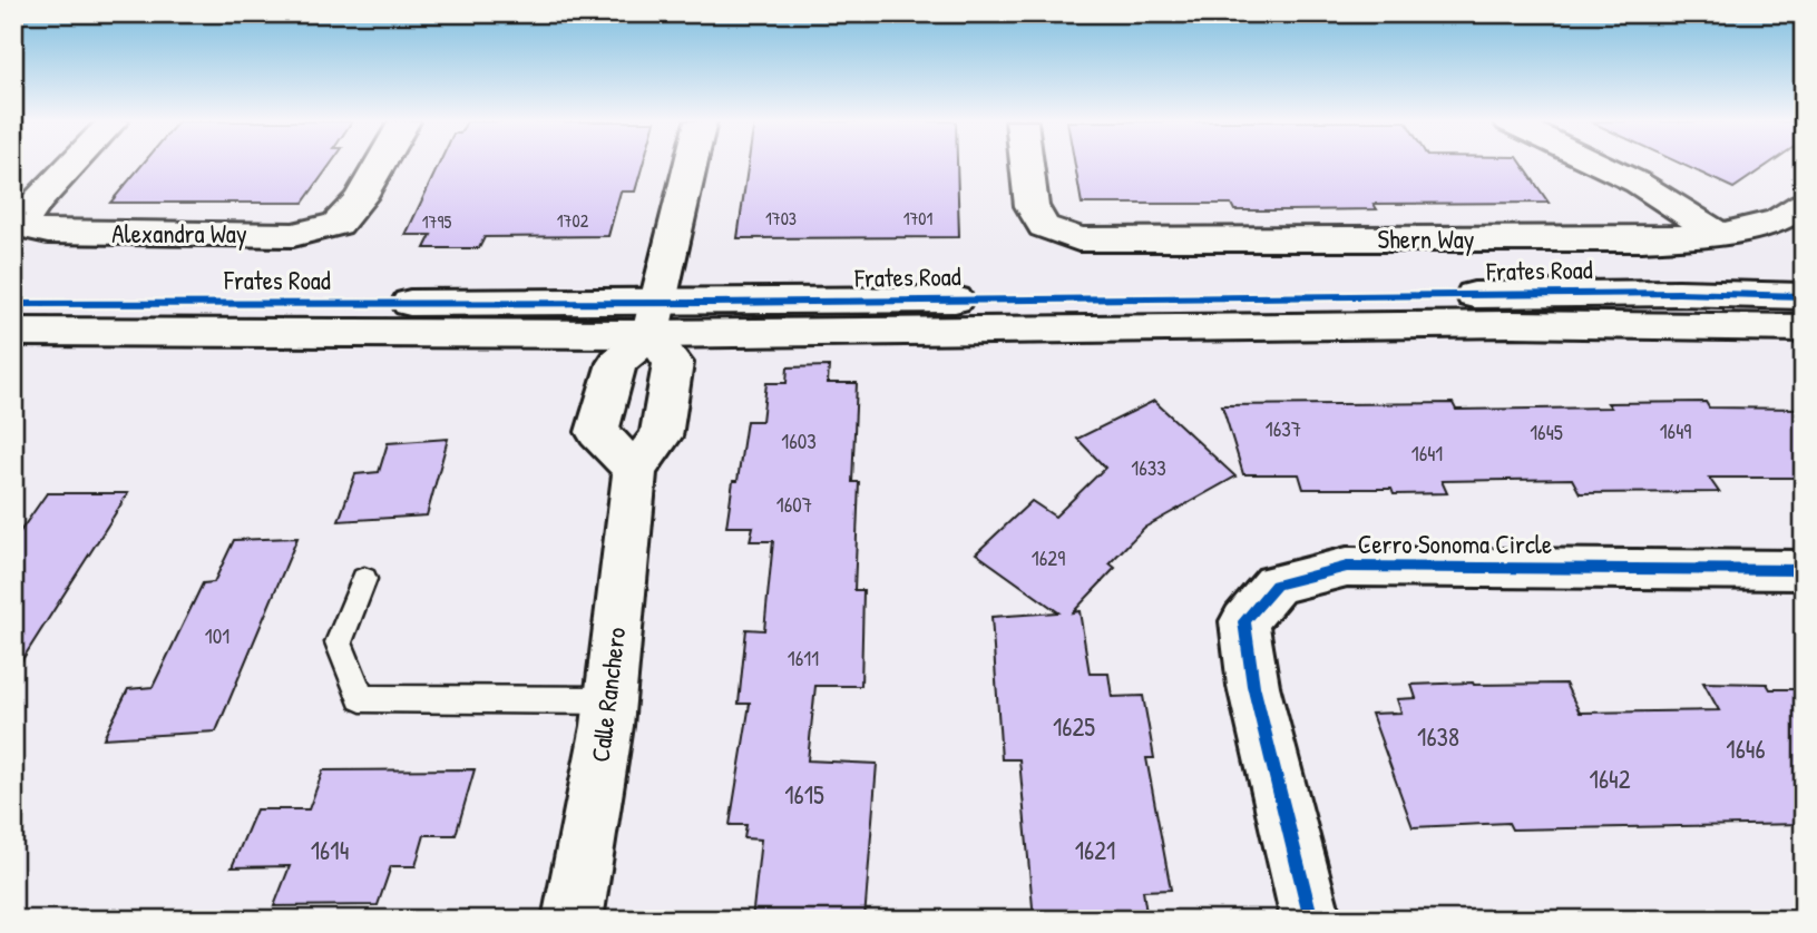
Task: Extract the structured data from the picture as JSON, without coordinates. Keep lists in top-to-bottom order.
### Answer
{
  "streets": {
    "street": [
      "Alexandra Way",
      "Shern Way",
      "Frates Road",
      "Cerro Sonoma Circle",
      "Calle Ranchero"
    ]
  },
  "house_numbers": [
    "1703",
    "1701",
    "1702",
    "1795",
    "1637",
    "1649",
    "1645",
    "1603",
    "1641",
    "1633",
    "1607",
    "1629",
    "101",
    "1611",
    "1625",
    "1638",
    "1646",
    "1642",
    "1615",
    "1614",
    "1621"
  ]
}
